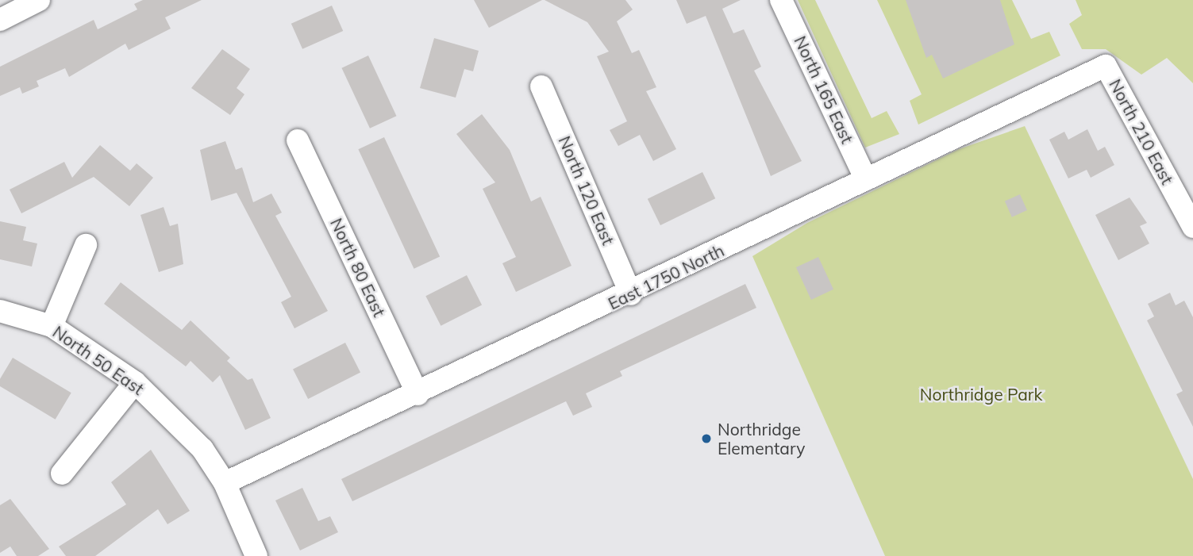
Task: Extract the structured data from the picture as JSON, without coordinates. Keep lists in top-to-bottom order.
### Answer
{
  "streets": {
    "street": [
      "North 165 East",
      "North 210 East",
      "North 120 East",
      "North 80 East",
      "East 1750 North",
      "North 50 East"
    ]
  },
  "crossings": [
    ["North 165 East", "East 1750 North"],
    ["North 210 East", "East 1750 North"],
    ["North 120 East", "East 1750 North"],
    ["North 80 East", "East 1750 North"],
    ["East 1750 North", "North 50 East"]
  ],
  "parks": ["Northridge Park"],
  "places": ["Northridge Elementary"]
}
